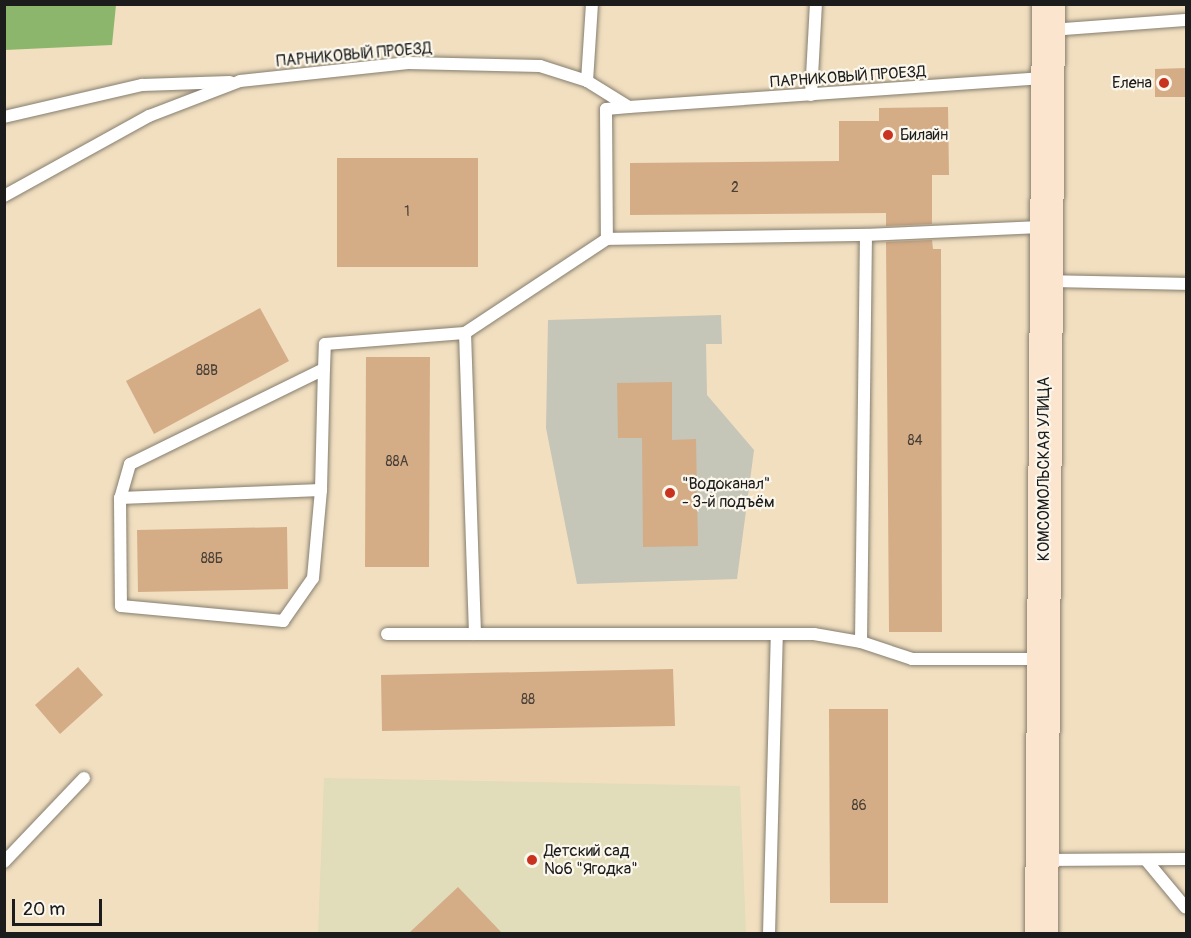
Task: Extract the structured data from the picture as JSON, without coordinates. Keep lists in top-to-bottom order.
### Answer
{
  "streets": {
    "main road": ["КОМСОМОЛЬСКАЯ УЛИЦА"],
    "lane": ["ПАРНИКОВЫЙ ПРОЕЗД"]
  },
  "crossings": [
    ["ПАРНИКОВЫЙ ПРОЕЗД", "КОМСОМОЛЬСКАЯ УЛИЦА"]
  ],
  "places": [
    "Елена",
    "Билайн",
    "\"Водоканал\" - 3-й подъём",
    "Детский сад №6 \"Ягодка\""
  ],
  "house_numbers": [
    "2",
    "1",
    "88В",
    "84",
    "88А",
    "88Б",
    "88",
    "86"
  ],
  "scale_bar": "20 m"
}
